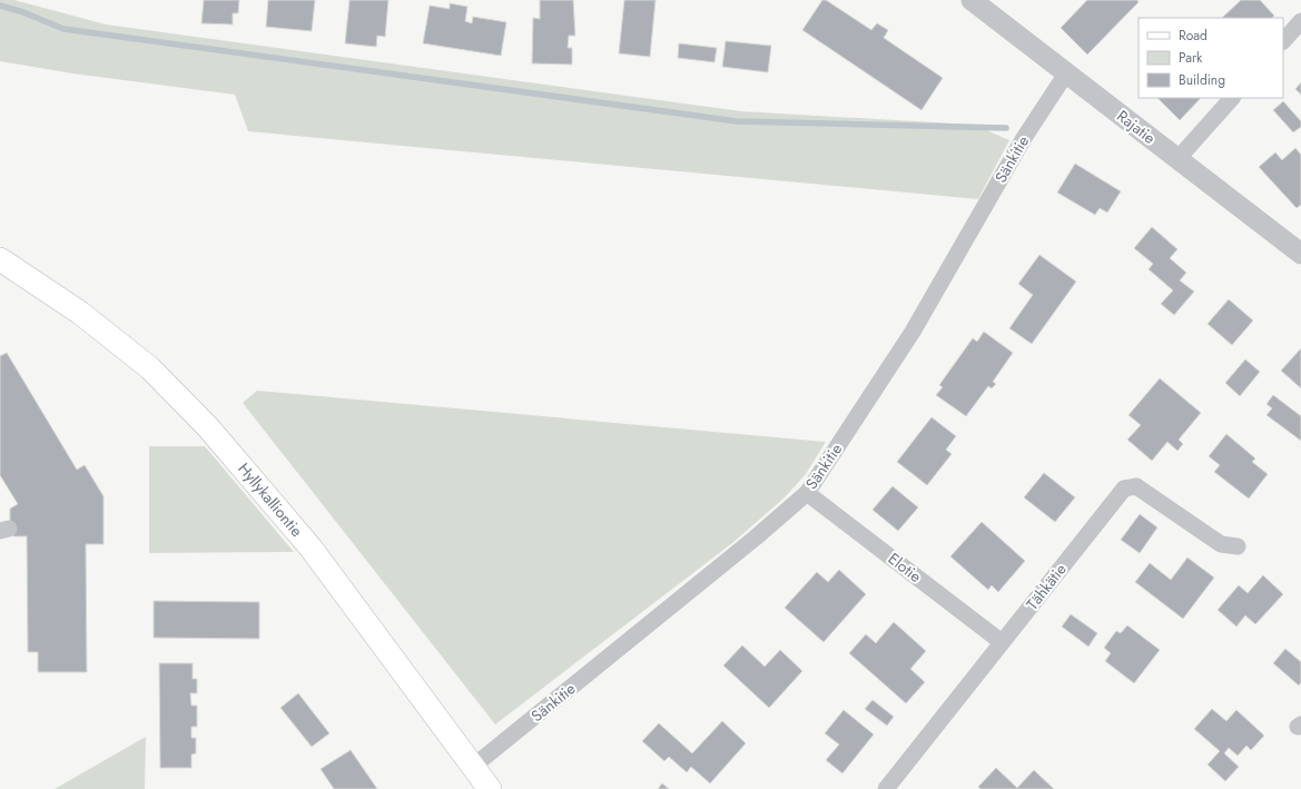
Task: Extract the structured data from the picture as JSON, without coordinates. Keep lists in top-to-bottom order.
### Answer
{
  "streets": {
    "main road": ["Hyllykalliontie"],
    "street": [
      "Rajatie",
      "Sänkitie",
      "Elotie",
      "Tähkätie"
    ]
  },
  "crossings": [
    ["Rajatie", "Sänkitie"],
    ["Sänkitie", "Hyllykalliontie"],
    ["Sänkitie", "Elotie"],
    ["Elotie", "Tähkätie"]
  ],
  "legend": ["Road", "Park", "Building"]
}
